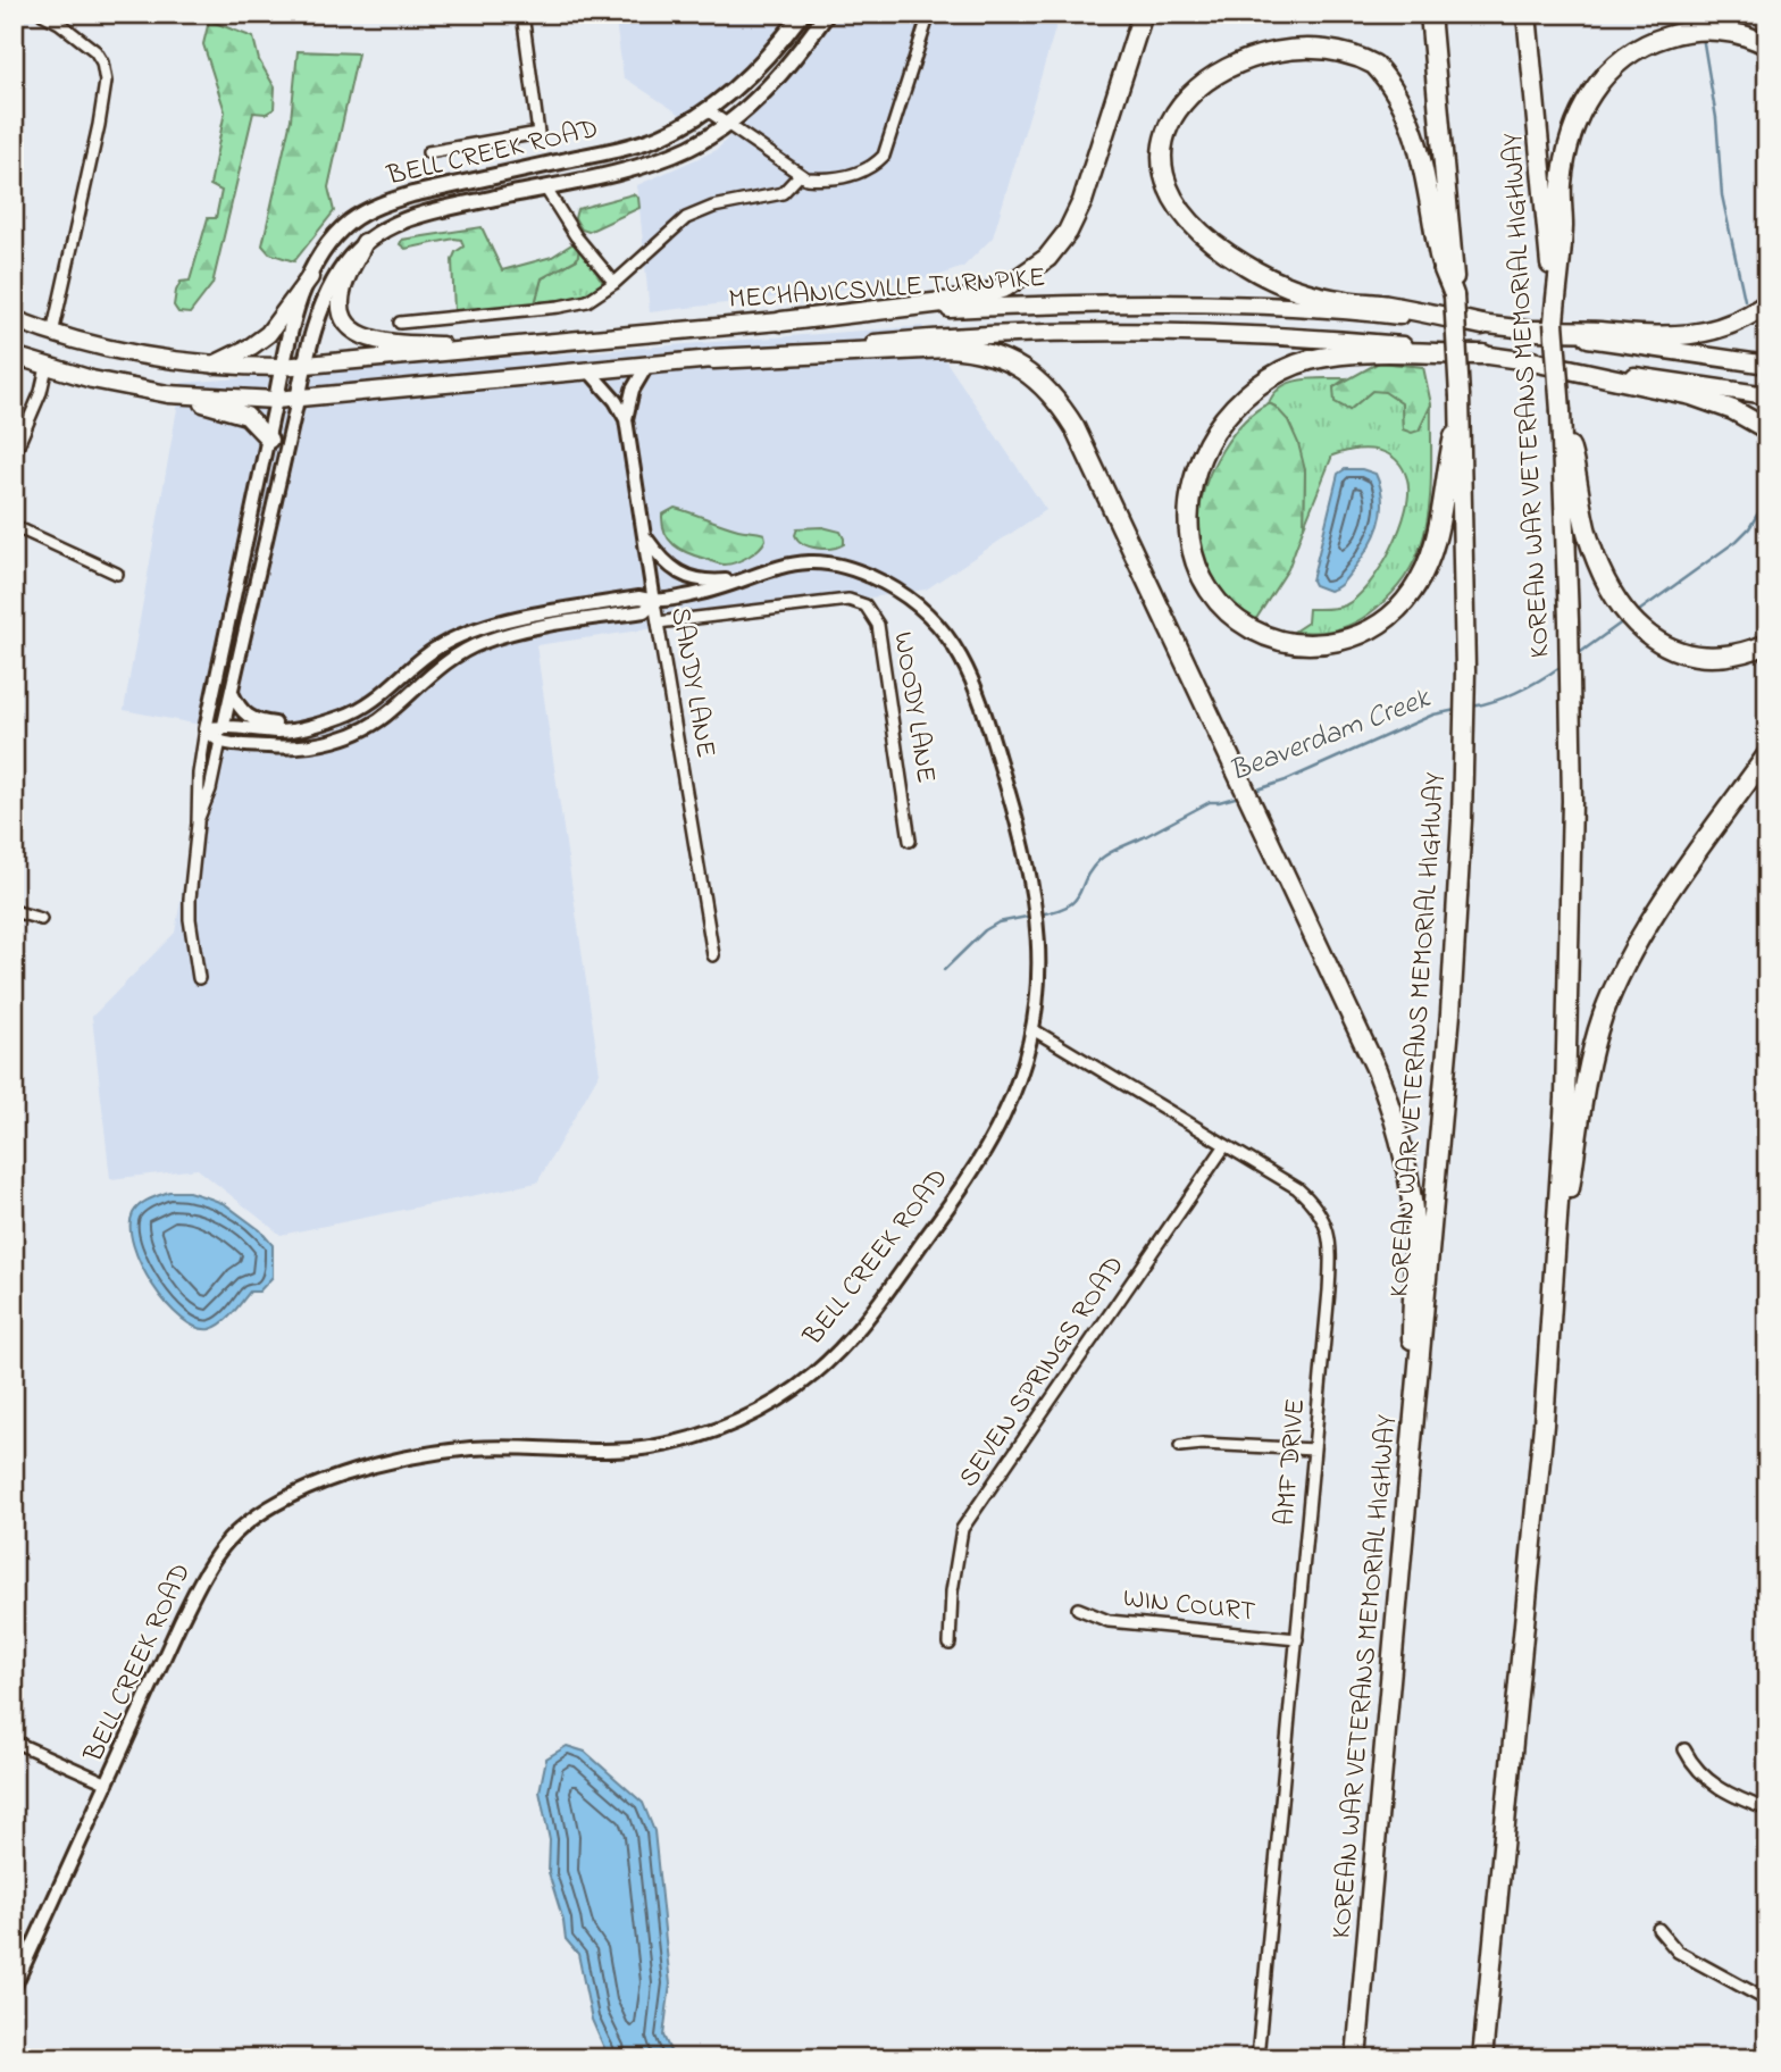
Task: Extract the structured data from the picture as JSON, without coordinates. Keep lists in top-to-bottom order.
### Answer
{
  "streets": {
    "highway": ["MECHANICSVILLE TURNPIKE", "KOREAN WAR VETERANS MEMORIAL HIGHWAY"],
    "main road": ["BELL CREEK ROAD"],
    "street": [
      "SANDY LANE",
      "WOODY LANE",
      "SEVEN SPRINGS ROAD",
      "AMF DRIVE",
      "WIN COURT"
    ]
  },
  "crossings": [
    ["BELL CREEK ROAD", "MECHANICSVILLE TURNPIKE"],
    ["BELL CREEK ROAD", "SANDY LANE"],
    ["BELL CREEK ROAD", "AMF DRIVE"],
    ["MECHANICSVILLE TURNPIKE", "SANDY LANE"],
    ["SANDY LANE", "WOODY LANE"],
    ["SEVEN SPRINGS ROAD", "AMF DRIVE"],
    ["AMF DRIVE", "WIN COURT"]
  ],
  "water": ["Beaverdam Creek"]
}
